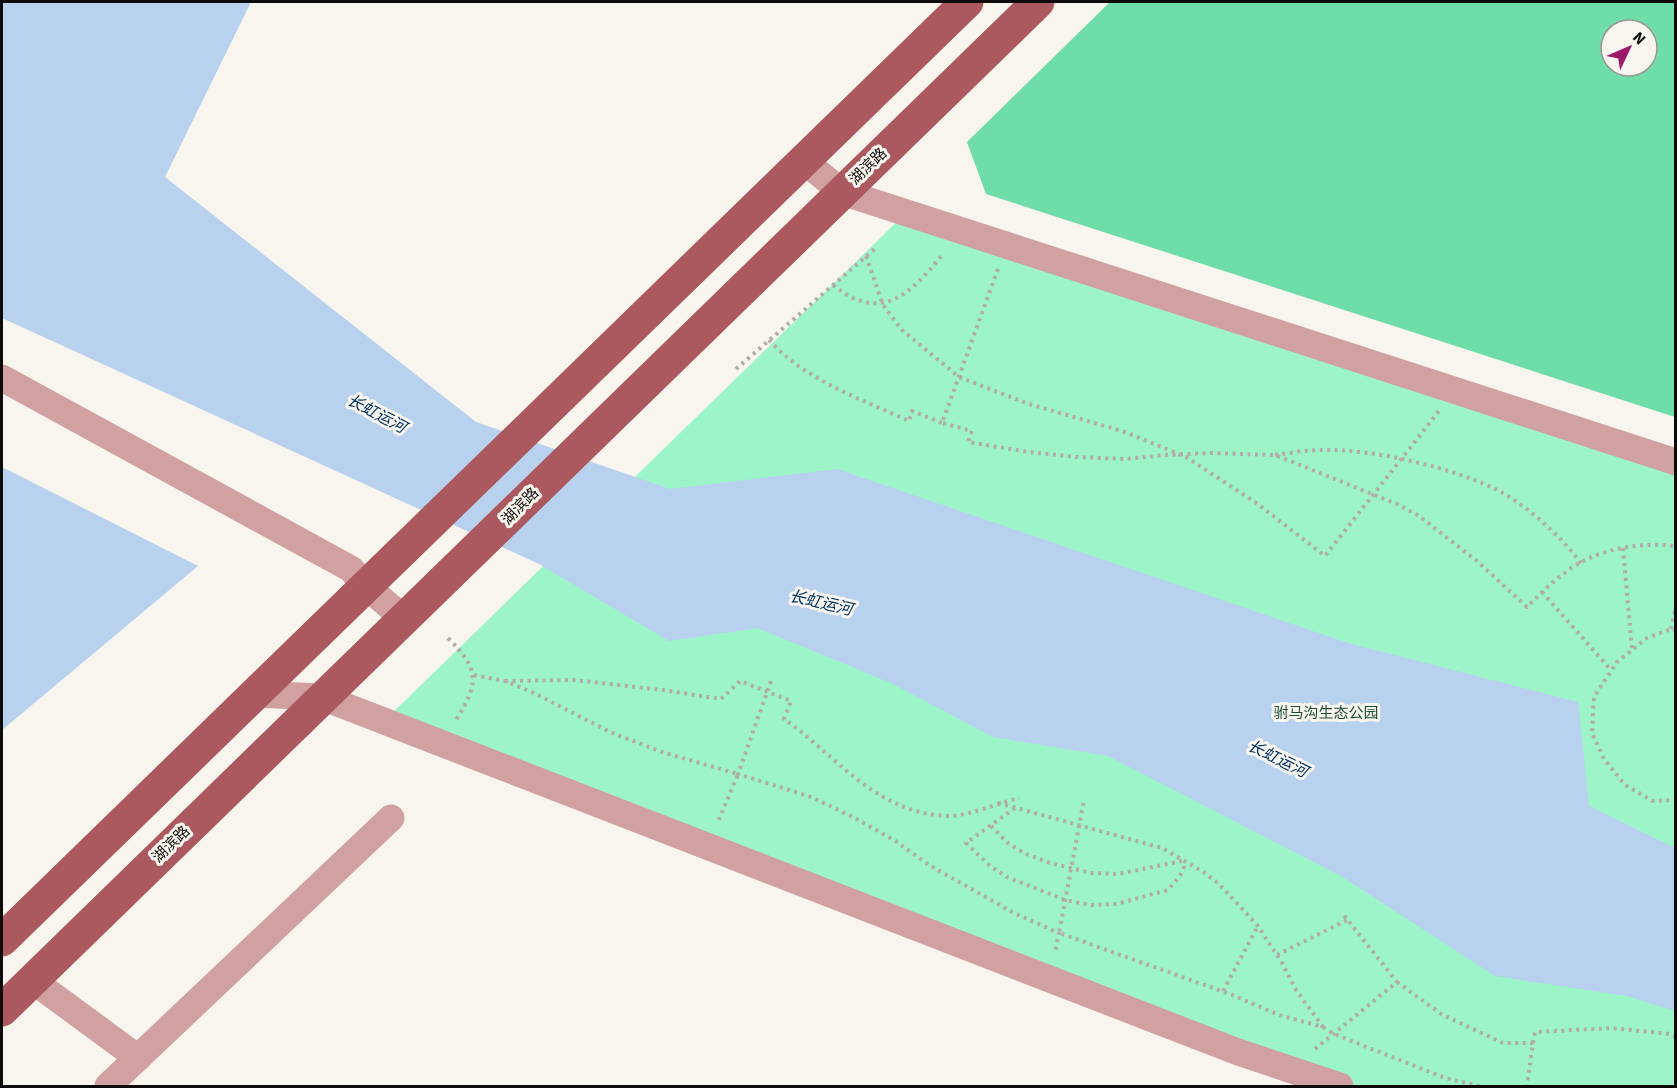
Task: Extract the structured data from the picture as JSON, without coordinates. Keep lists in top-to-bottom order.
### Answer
{
  "streets": {
    "main road": ["湖滨路"]
  },
  "water": ["长虹运河"],
  "parks": ["驸马沟生态公园"],
  "north": "top right"
}
